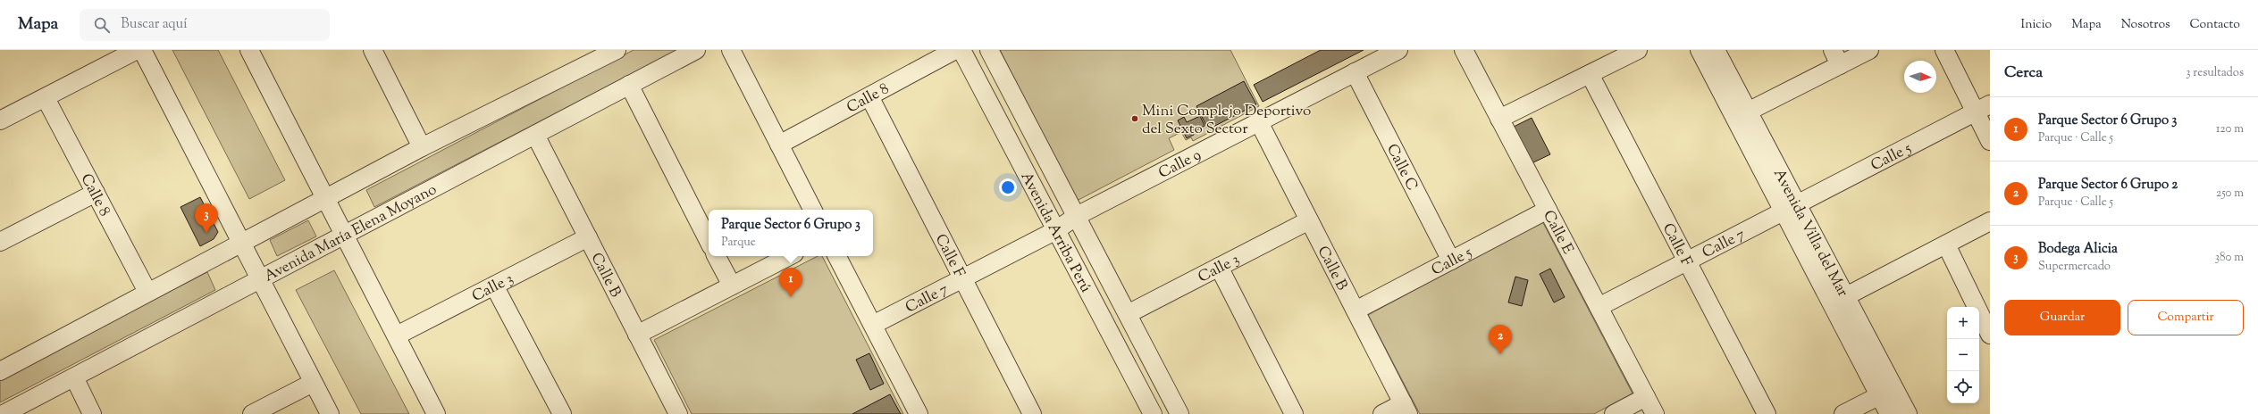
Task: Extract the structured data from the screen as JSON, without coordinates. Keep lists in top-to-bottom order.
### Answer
{
  "streets": {
    "street": [
      "Calle 8",
      "Calle 5",
      "Calle 9",
      "Calle C",
      "Avenida María Elena Moyano",
      "Avenida Arriba Perú",
      "Calle E",
      "Avenida Villa del Mar",
      "Calle 7",
      "Calle F",
      "Calle 3",
      "Calle B"
    ]
  },
  "crossings": [
    ["Calle 8", "Calle F"],
    ["Calle 5", "Calle C"],
    ["Calle 5", "Calle E"],
    ["Calle 5", "Avenida Villa del Mar"],
    ["Calle 5", "Calle 7"],
    ["Calle 5", "Calle B"],
    ["Calle 9", "Calle C"],
    ["Calle 9", "Avenida Arriba Perú"],
    ["Calle 9", "Calle 7"],
    ["Calle 9", "Calle B"],
    ["Avenida María Elena Moyano", "Calle B"],
    ["Avenida Arriba Perú", "Calle 7"],
    ["Avenida Arriba Perú", "Calle 3"],
    ["Calle E", "Calle 7"],
    ["Avenida Villa del Mar", "Calle 7"],
    ["Calle 7", "Calle F"],
    ["Calle 3", "Calle B"]
  ],
  "places": ["Mini Complejo Deportivo del Sexto Sector"],
  "north": "right",
  "page": {
    "header": "Mapa",
    "search": "Buscar aquí",
    "nav": [
      "Inicio",
      "Mapa",
      "Nosotros",
      "Contacto"
    ],
    "heading": ["Cerca", "3 resultados"],
    "list": [
      {
        "mark": "1",
        "name": "Parque Sector 6 Grupo 3",
        "note": "Parque · Calle 5",
        "value": "120 m"
      },
      {
        "mark": "2",
        "name": "Parque Sector 6 Grupo 2",
        "note": "Parque · Calle 5",
        "value": "250 m"
      },
      {
        "mark": "3",
        "name": "Bodega Alicia",
        "note": "Supermercado",
        "value": "380 m"
      }
    ],
    "pins": ["3", "1", "2"],
    "popup": ["Parque Sector 6 Grupo 3", "Parque"],
    "buttons": ["Guardar", "Compartir"],
    "map_buttons": ["+", "−"]
  }
}
